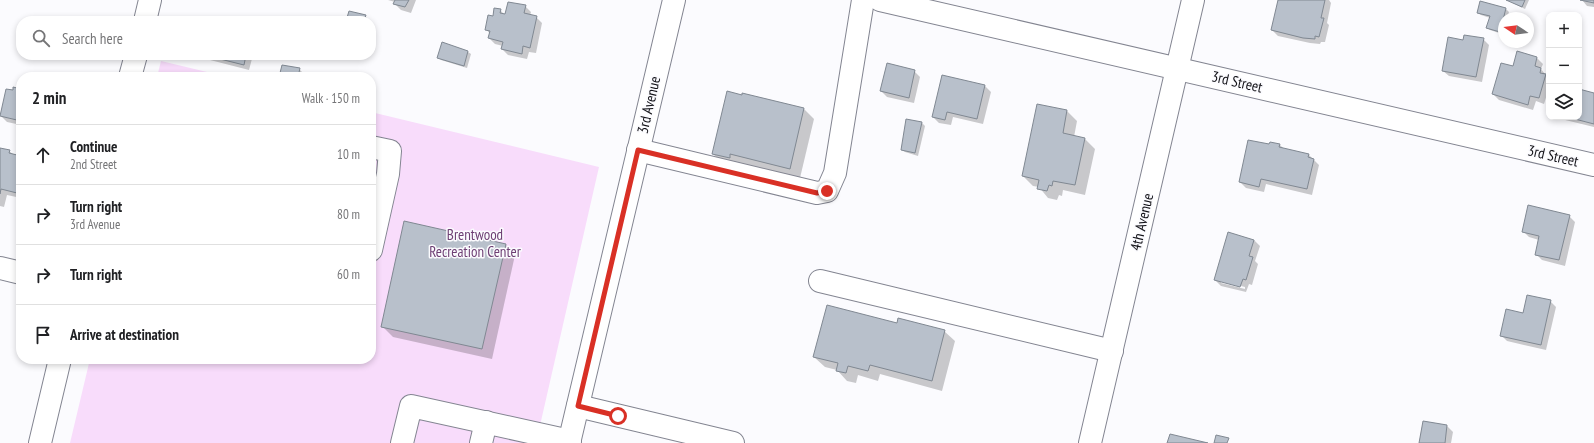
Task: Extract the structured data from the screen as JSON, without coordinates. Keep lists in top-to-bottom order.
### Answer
{
  "streets": {
    "street": ["3rd Street", "3rd Avenue", "4th Avenue"]
  },
  "crossings": [
    ["3rd Street", "4th Avenue"]
  ],
  "parks": ["Brentwood Recreation Center"],
  "north": "left",
  "page": {
    "map_buttons": ["+", "−"],
    "search": "Search here",
    "heading": ["2 min", "Walk · 150 m"],
    "list": [
      ["Continue", "2nd Street", "10 m"],
      ["Turn right", "3rd Avenue", "80 m"],
      ["Turn right", "60 m"],
      "Arrive at destination"
    ]
  }
}
